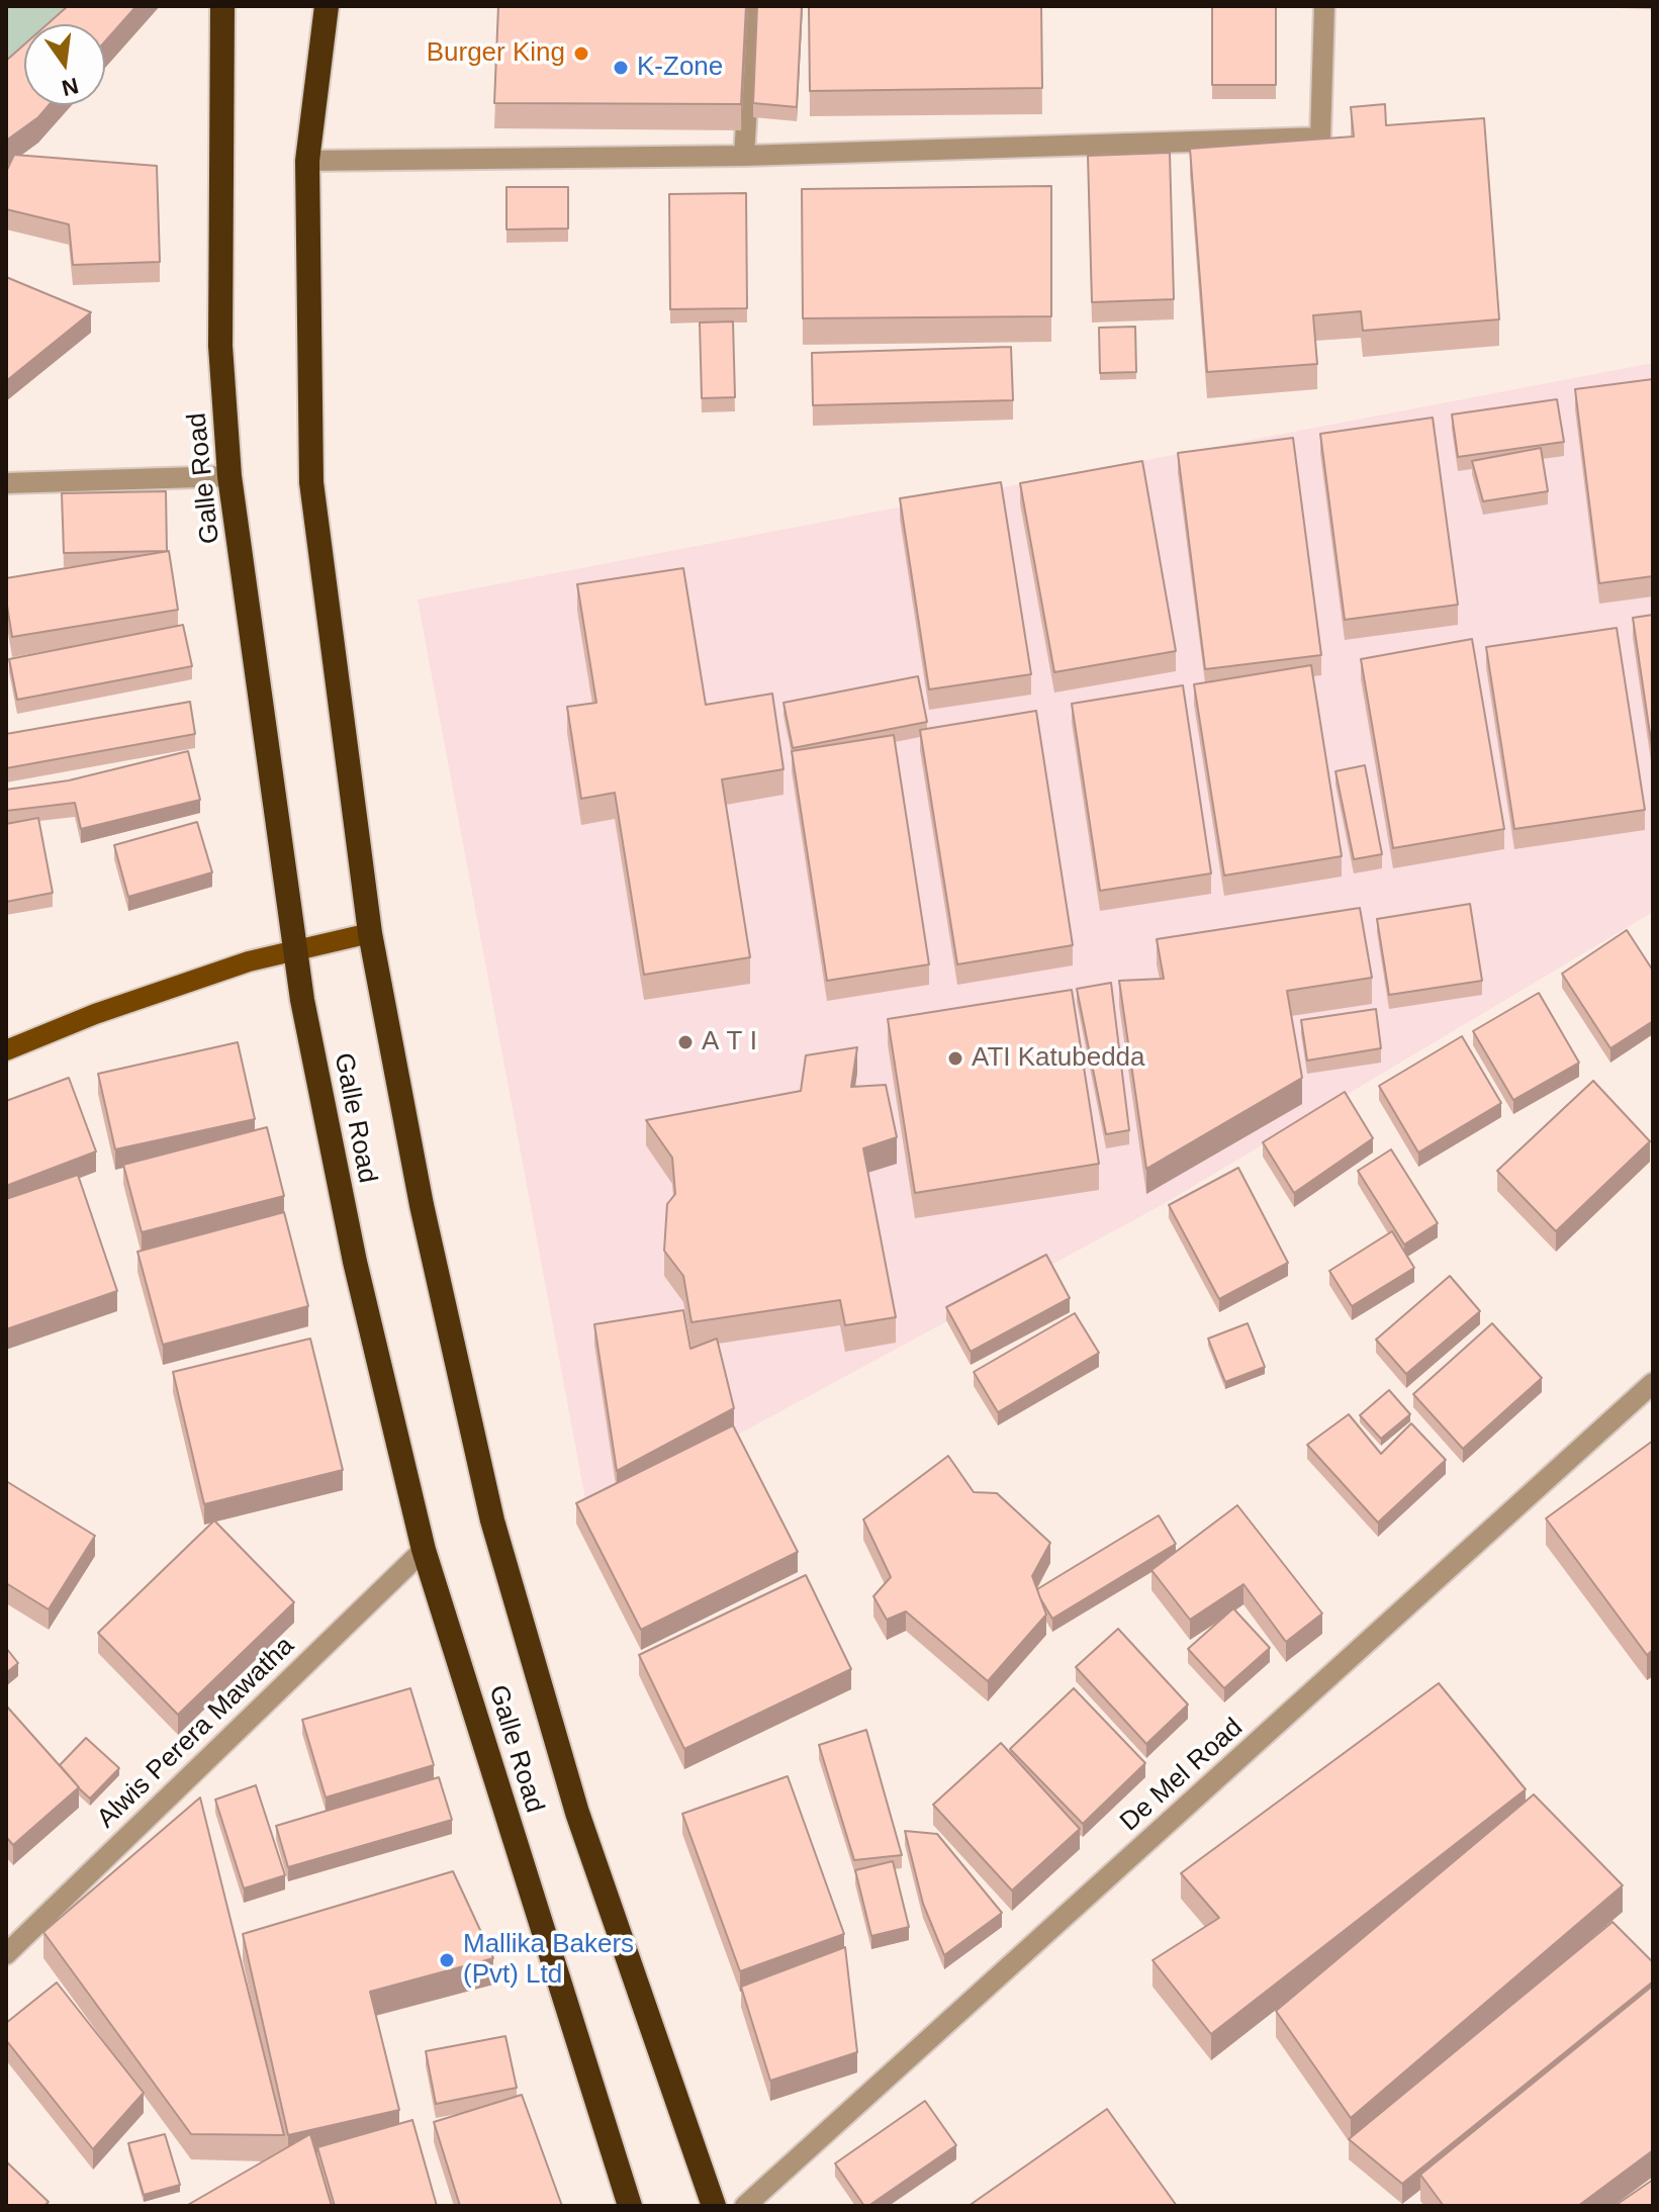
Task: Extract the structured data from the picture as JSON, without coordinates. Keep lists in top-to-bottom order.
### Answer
{
  "streets": {
    "highway": ["Galle Road"],
    "street": ["Alwis Perera Mawatha", "De Mel Road"]
  },
  "crossings": [
    ["Galle Road", "Alwis Perera Mawatha"]
  ],
  "places": [
    "Burger King",
    "K-Zone",
    "A T I",
    "ATI Katubedda",
    "Mallika Bakers (Pvt) Ltd"
  ],
  "north": "bottom"
}
